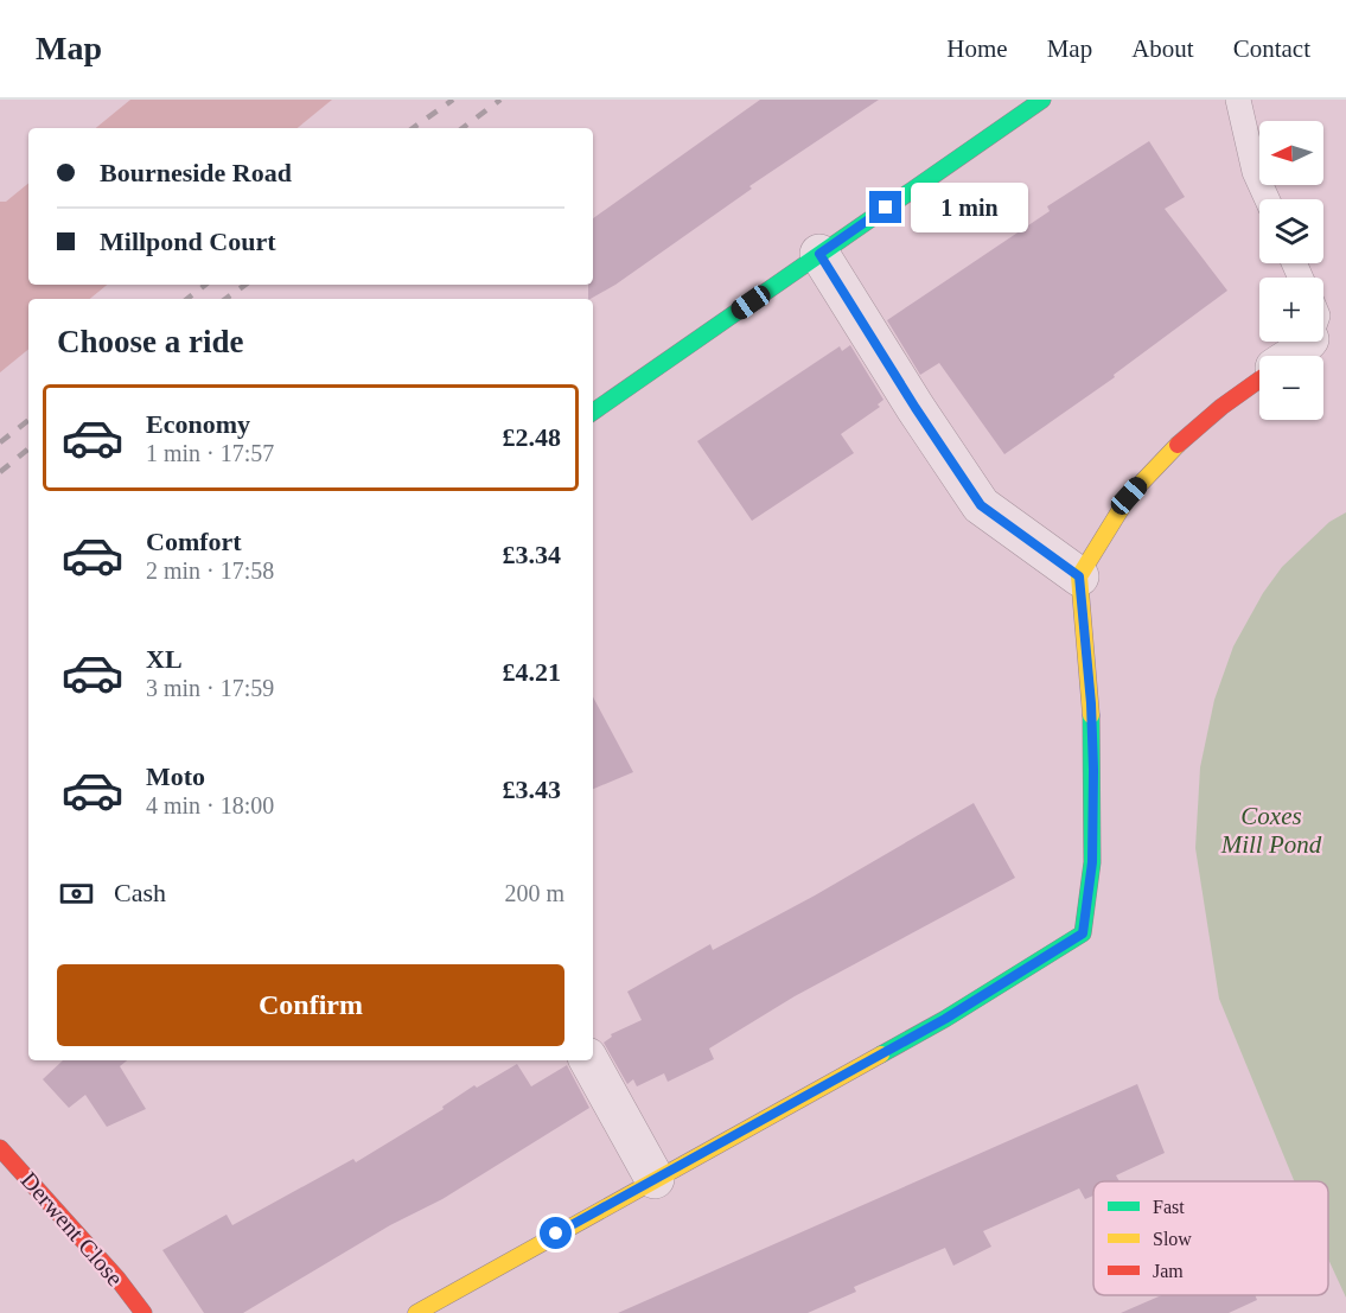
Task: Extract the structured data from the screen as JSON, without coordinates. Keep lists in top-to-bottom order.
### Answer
{
  "streets": {
    "street": ["Derwent Close"]
  },
  "water": ["Coxes Mill Pond"],
  "legend": ["Fast", "Slow", "Jam"],
  "north": "left",
  "page": {
    "header": "Map",
    "nav": [
      "Home",
      "Map",
      "About",
      "Contact"
    ],
    "map_buttons": ["+", "−"],
    "banner": ["Bourneside Road", "Millpond Court"],
    "bubble": "1 min",
    "heading": "Choose a ride",
    "list": [
      {
        "name": "Economy",
        "note": "1 min · 17:57",
        "value": "£2.48"
      },
      {
        "name": "Comfort",
        "note": "2 min · 17:58",
        "value": "£3.34"
      },
      {
        "name": "XL",
        "note": "3 min · 17:59",
        "value": "£4.21"
      },
      {
        "name": "Moto",
        "note": "4 min · 18:00",
        "value": "£3.43"
      }
    ],
    "pay": ["Cash", "200 m"],
    "buttons": "Confirm"
  }
}
